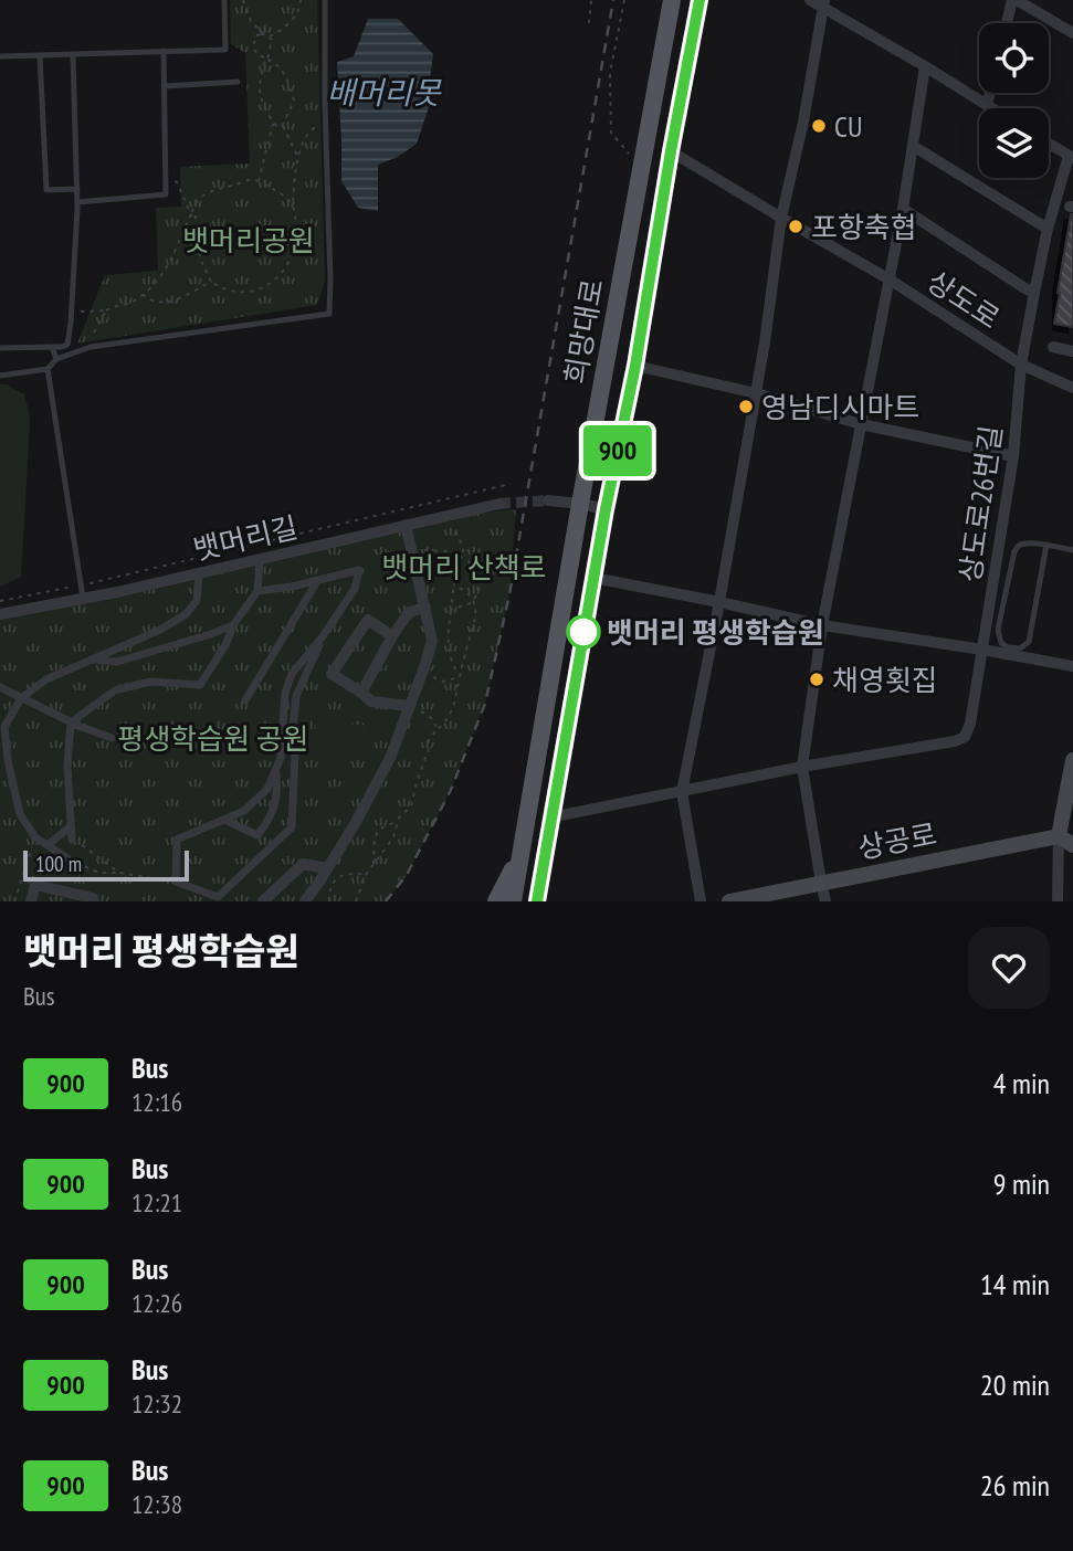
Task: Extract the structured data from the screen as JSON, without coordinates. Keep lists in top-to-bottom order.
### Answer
{
  "streets": {
    "main road": ["희망대로", "상공로"],
    "street": ["상도로", "상도로26번길", "뱃머리길"]
  },
  "crossings": [
    ["상도로", "희망대로"],
    ["상도로", "상도로26번길"]
  ],
  "water": ["배머리못"],
  "parks": ["뱃머리공원", "뱃머리 산책로", "평생학습원 공원"],
  "places": [
    "CU",
    "포항축협",
    "영남디시마트",
    "뱃머리 평생학습원",
    "채영횟집"
  ],
  "lines": ["bus line 900"],
  "scale_bar": "100 m",
  "page": {
    "on_map": "900",
    "scale": "100 m",
    "heading": ["뱃머리 평생학습원", "Bus"],
    "list": [
      {
        "mark": "900",
        "name": "Bus",
        "note": "12:16",
        "value": "4 min"
      },
      {
        "mark": "900",
        "name": "Bus",
        "note": "12:21",
        "value": "9 min"
      },
      {
        "mark": "900",
        "name": "Bus",
        "note": "12:26",
        "value": "14 min"
      },
      {
        "mark": "900",
        "name": "Bus",
        "note": "12:32",
        "value": "20 min"
      },
      {
        "mark": "900",
        "name": "Bus",
        "note": "12:38",
        "value": "26 min"
      }
    ]
  }
}
